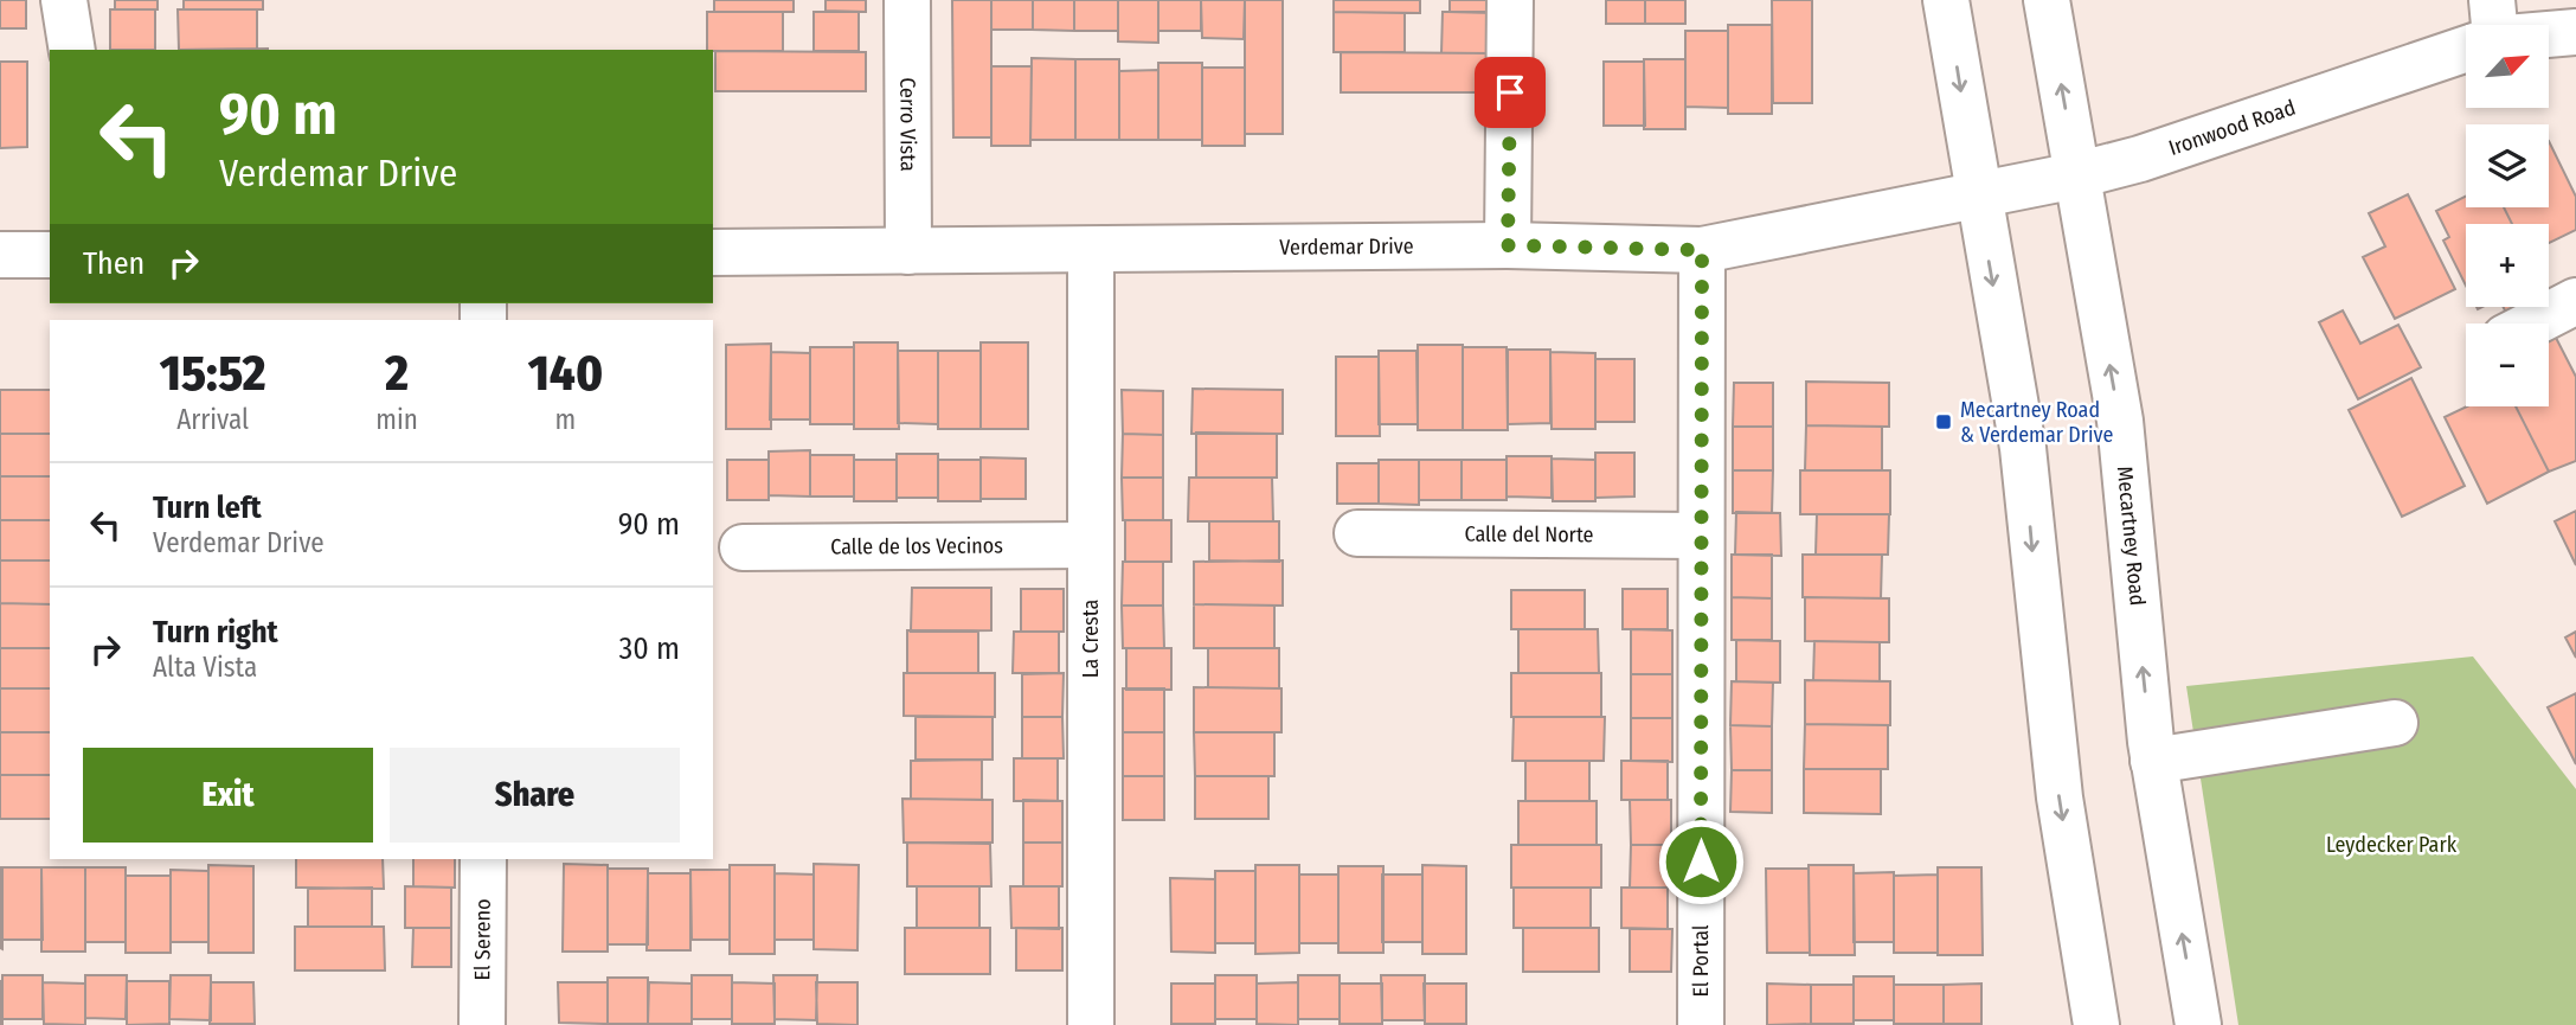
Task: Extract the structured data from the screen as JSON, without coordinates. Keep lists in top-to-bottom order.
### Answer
{
  "streets": {
    "street": [
      "Cerro Vista",
      "Ironwood Road",
      "Verdemar Drive",
      "Calle del Norte",
      "Mecartney Road",
      "Calle de los Vecinos",
      "La Cresta",
      "El Sereno",
      "El Portal"
    ]
  },
  "crossings": [
    ["Cerro Vista", "Verdemar Drive"],
    ["Ironwood Road", "Verdemar Drive"],
    ["Ironwood Road", "Mecartney Road"],
    ["Verdemar Drive", "La Cresta"],
    ["Verdemar Drive", "El Portal"],
    ["Calle del Norte", "El Portal"],
    ["Calle de los Vecinos", "La Cresta"]
  ],
  "parks": ["Leydecker Park"],
  "places": {
    "transit": ["Mecartney Road & Verdemar Drive"]
  },
  "north": "top right",
  "page": {
    "map_buttons": ["+", "−"],
    "turn": ["90 m", "Verdemar Drive"],
    "then": "Then",
    "eta": [
      "15:52",
      "Arrival",
      "2",
      "min",
      "140",
      "m"
    ],
    "list": [
      {
        "name": "Turn left",
        "note": "Verdemar Drive",
        "value": "90 m"
      },
      {
        "name": "Turn right",
        "note": "Alta Vista",
        "value": "30 m"
      }
    ],
    "buttons": ["Exit", "Share"]
  }
}
